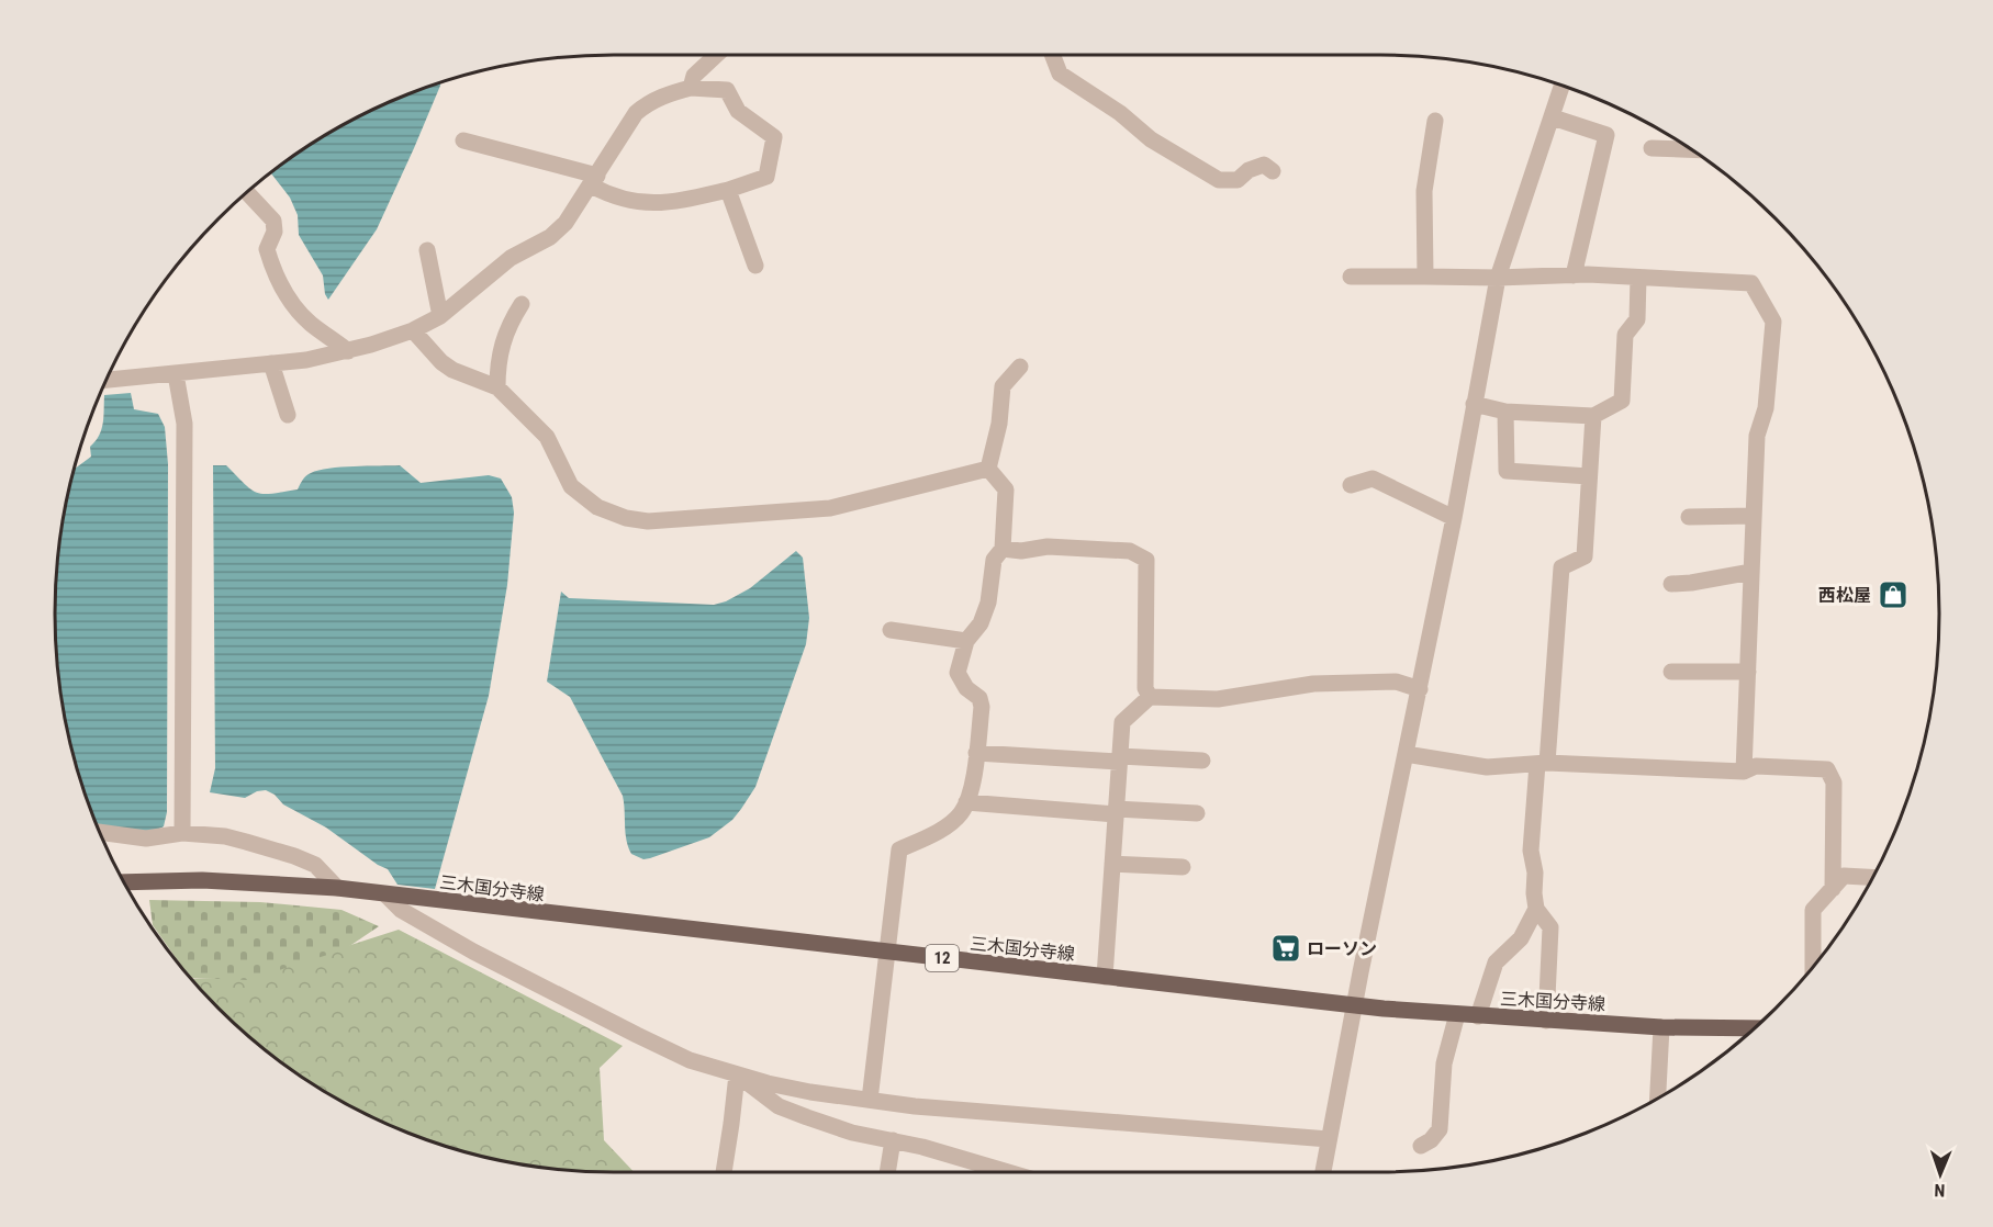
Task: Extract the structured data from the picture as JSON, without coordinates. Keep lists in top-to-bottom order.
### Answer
{
  "streets": {
    "main road": ["三木国分寺線", "12"]
  },
  "places": {
    "shop": ["西松屋"],
    "supermarket": ["ローソン"]
  },
  "north": "bottom"
}
